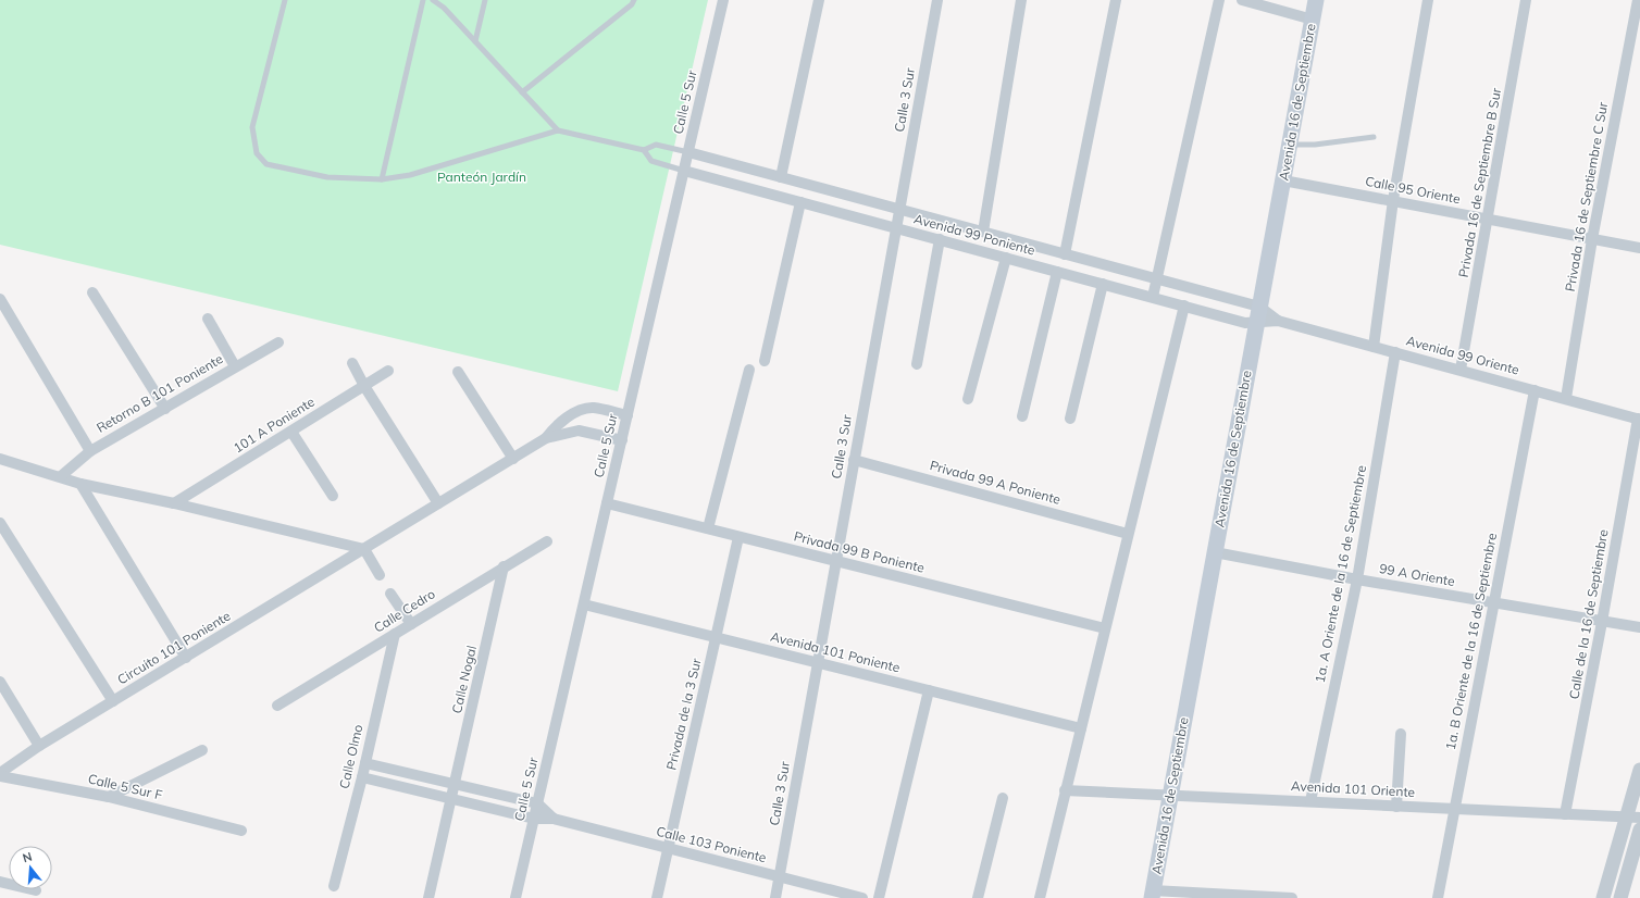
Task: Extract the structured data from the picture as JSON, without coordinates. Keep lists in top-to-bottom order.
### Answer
{
  "streets": {
    "main road": ["Avenida 16 de Septiembre"],
    "street": [
      "Calle 3 Sur",
      "Calle 5 Sur",
      "Privada 16 de Septiembre B Sur",
      "Calle 95 Oriente",
      "Privada 16 de Septiembre C Sur",
      "Avenida 99 Poniente",
      "Avenida 99 Oriente",
      "Retorno B 101 Poniente",
      "101 A Poniente",
      "Privada 99 A Poniente",
      "Privada 99 B Poniente",
      "1a. A Oriente de la 16 de Septiembre",
      "99 A Oriente",
      "Calle Cedro",
      "Calle de la 16 de Septiembre",
      "1a. B Oriente de la 16 de Septiembre",
      "Circuito 101 Poniente",
      "Avenida 101 Poniente",
      "Calle Nogal",
      "Privada de la 3 Sur",
      "Calle Olmo",
      "Calle 5 Sur F",
      "Avenida 101 Oriente",
      "Calle 103 Poniente"
    ]
  },
  "crossings": [
    ["Calle 3 Sur", "Avenida 99 Poniente"],
    ["Calle 3 Sur", "Privada 99 A Poniente"],
    ["Calle 3 Sur", "Privada 99 B Poniente"],
    ["Calle 3 Sur", "Avenida 101 Poniente"],
    ["Calle 3 Sur", "Calle 103 Poniente"],
    ["Calle 5 Sur", "Avenida 99 Poniente"],
    ["Calle 5 Sur", "Privada 99 B Poniente"],
    ["Calle 5 Sur", "Circuito 101 Poniente"],
    ["Calle 5 Sur", "Avenida 101 Poniente"],
    ["Calle 5 Sur", "Calle 103 Poniente"],
    ["Avenida 16 de Septiembre", "Calle 95 Oriente"],
    ["Avenida 16 de Septiembre", "Avenida 99 Poniente"],
    ["Avenida 16 de Septiembre", "Avenida 99 Oriente"],
    ["Avenida 16 de Septiembre", "99 A Oriente"],
    ["Avenida 16 de Septiembre", "Avenida 101 Oriente"],
    ["Privada 16 de Septiembre B Sur", "Calle 95 Oriente"],
    ["Privada 16 de Septiembre B Sur", "Avenida 99 Oriente"],
    ["Calle 95 Oriente", "Privada 16 de Septiembre C Sur"],
    ["Privada 16 de Septiembre C Sur", "Avenida 99 Oriente"],
    ["Avenida 99 Poniente", "Avenida 99 Oriente"],
    ["Avenida 99 Oriente", "1a. A Oriente de la 16 de Septiembre"],
    ["Avenida 99 Oriente", "Calle de la 16 de Septiembre"],
    ["Avenida 99 Oriente", "1a. B Oriente de la 16 de Septiembre"],
    ["Privada 99 B Poniente", "Privada de la 3 Sur"],
    ["1a. A Oriente de la 16 de Septiembre", "99 A Oriente"],
    ["1a. A Oriente de la 16 de Septiembre", "Avenida 101 Oriente"],
    ["99 A Oriente", "Calle de la 16 de Septiembre"],
    ["99 A Oriente", "1a. B Oriente de la 16 de Septiembre"],
    ["Calle Cedro", "Calle Nogal"],
    ["Calle Cedro", "Calle Olmo"],
    ["Calle de la 16 de Septiembre", "Avenida 101 Oriente"],
    ["1a. B Oriente de la 16 de Septiembre", "Avenida 101 Oriente"],
    ["Circuito 101 Poniente", "Calle 5 Sur F"],
    ["Avenida 101 Poniente", "Privada de la 3 Sur"],
    ["Calle Nogal", "Calle 103 Poniente"],
    ["Privada de la 3 Sur", "Calle 103 Poniente"],
    ["Calle Olmo", "Calle 103 Poniente"]
  ],
  "parks": ["Panteón Jardín"],
  "north": "top"
}
